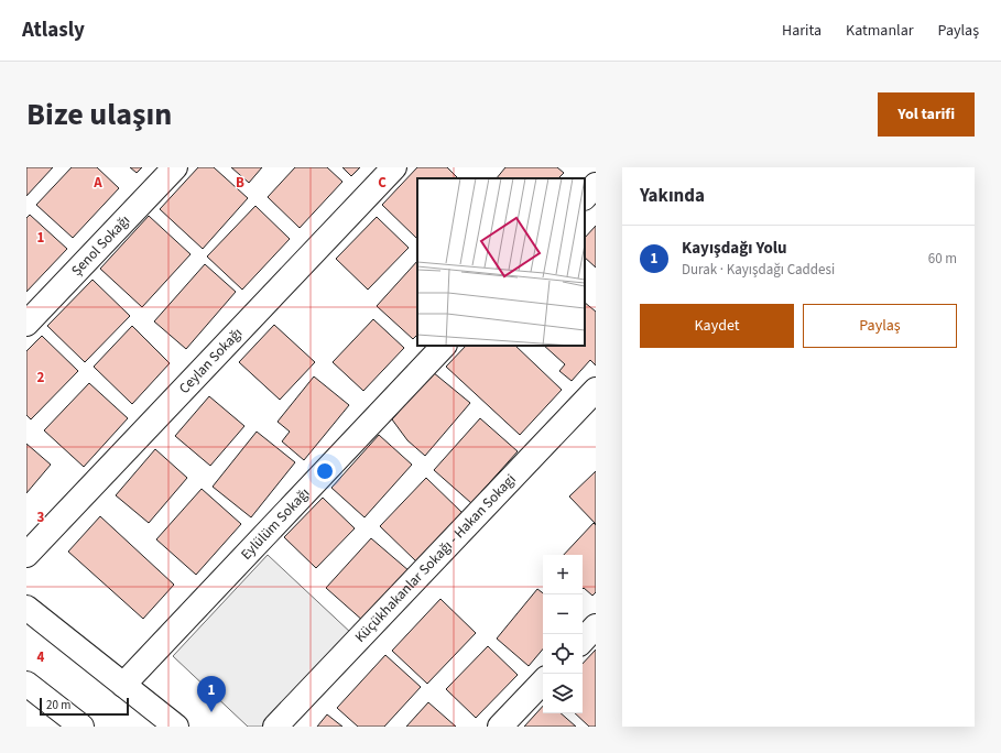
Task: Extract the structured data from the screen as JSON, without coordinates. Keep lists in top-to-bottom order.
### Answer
{
  "streets": {
    "street": [
      "Şenol Sokağı",
      "Ceylan Sokağı",
      "Eylülüm Sokağı",
      "Küçükhakanlar Sokağı - Hakan Sokagi"
    ]
  },
  "scale_bar": "20 m",
  "page": {
    "header": "Atlasly",
    "nav": ["Harita", "Katmanlar", "Paylaş"],
    "title": "Bize ulaşın",
    "buttons": [
      "Yol tarifi",
      ["Kaydet", "Paylaş"]
    ],
    "heading": "Yakında",
    "list": [
      {
        "mark": "1",
        "name": "Kayışdağı Yolu",
        "note": "Durak · Kayışdağı Caddesi",
        "value": "60 m"
      }
    ],
    "map_buttons": ["+", "−"],
    "pins": "1",
    "scale": "20 m"
  },
  "grid": {
    "columns": ["A", "B", "C"],
    "rows": [
      "1",
      "2",
      "3",
      "4"
    ]
  }
}
